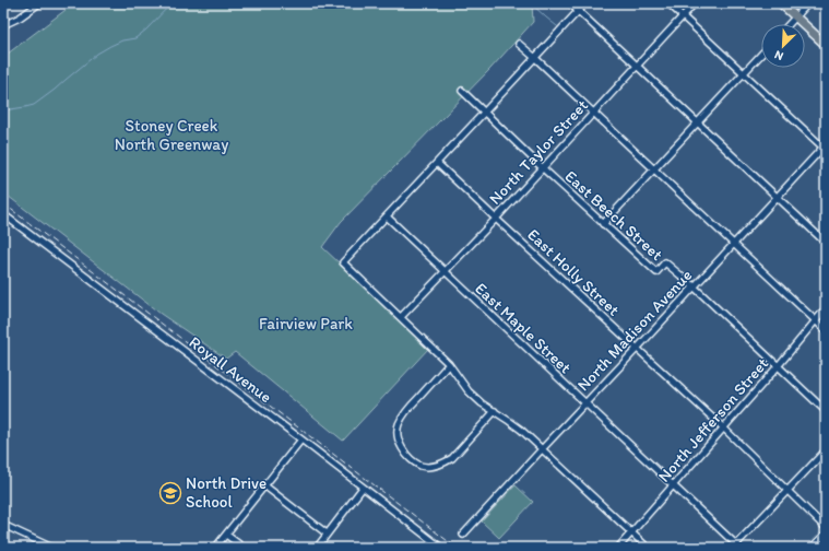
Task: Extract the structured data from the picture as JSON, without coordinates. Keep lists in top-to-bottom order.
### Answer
{
  "streets": {
    "street": [
      "North Taylor Street",
      "East Beech Street",
      "East Holly Street",
      "East Maple Street",
      "North Madison Avenue",
      "Royall Avenue",
      "North Jefferson Street"
    ]
  },
  "crossings": [
    ["North Taylor Street", "East Beech Street"],
    ["North Taylor Street", "East Holly Street"],
    ["North Taylor Street", "East Maple Street"],
    ["East Beech Street", "North Madison Avenue"],
    ["East Beech Street", "North Jefferson Street"],
    ["East Holly Street", "North Madison Avenue"],
    ["East Holly Street", "North Jefferson Street"],
    ["East Maple Street", "North Madison Avenue"],
    ["East Maple Street", "North Jefferson Street"]
  ],
  "parks": ["Stoney Creek North Greenway", "Fairview Park"],
  "places": {
    "school or university": ["North Drive School"]
  },
  "north": "bottom left"
}
